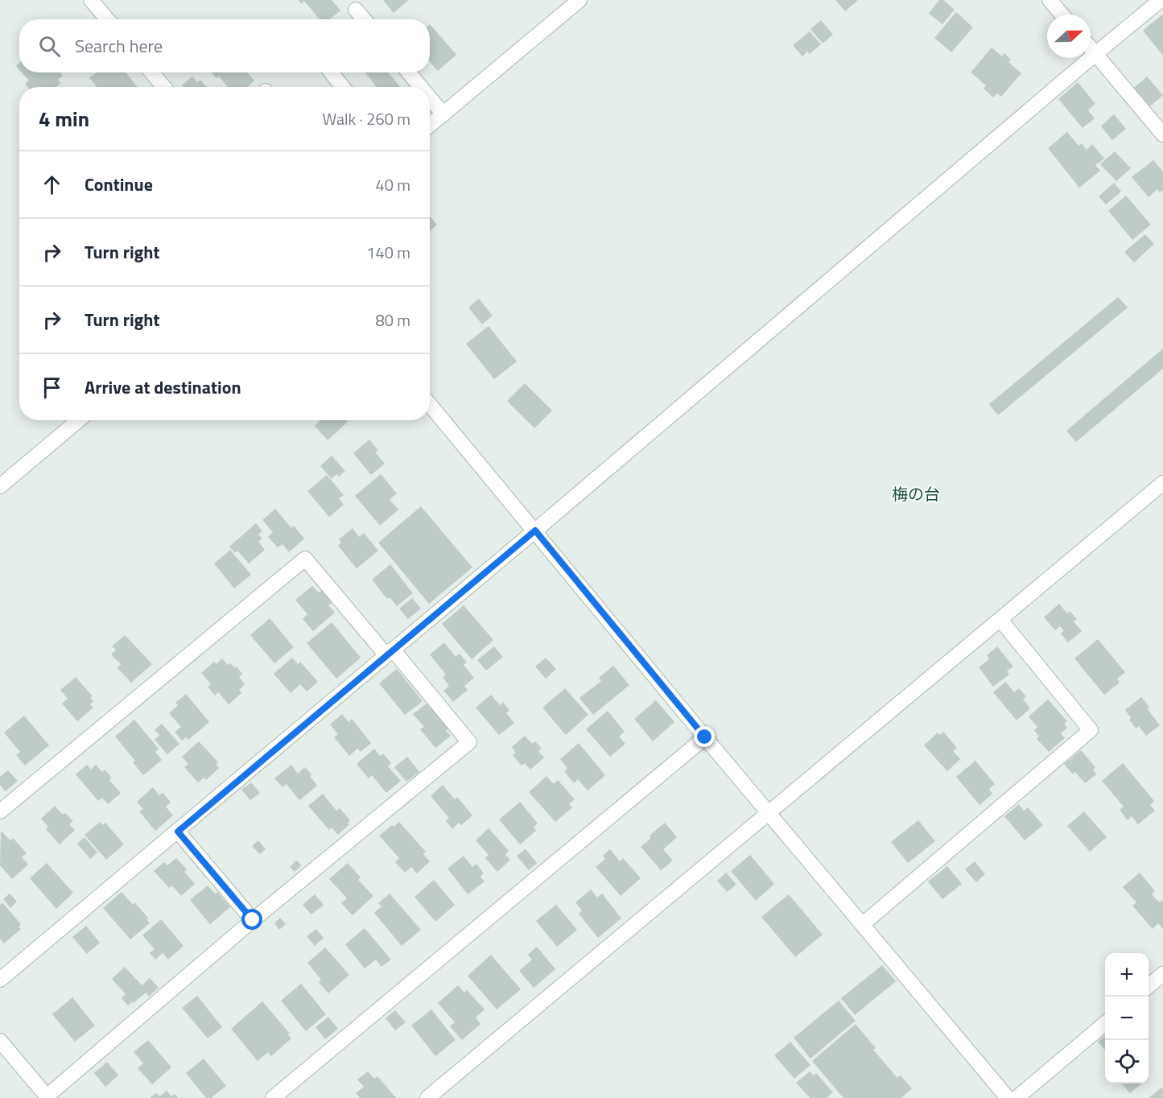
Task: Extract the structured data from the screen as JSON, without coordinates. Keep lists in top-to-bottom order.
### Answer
{
  "districts": ["梅の台"],
  "north": "right",
  "page": {
    "search": "Search here",
    "heading": ["4 min", "Walk · 260 m"],
    "list": [
      ["Continue", "40 m"],
      ["Turn right", "140 m"],
      ["Turn right", "80 m"],
      "Arrive at destination"
    ],
    "map_buttons": ["+", "−"]
  }
}
